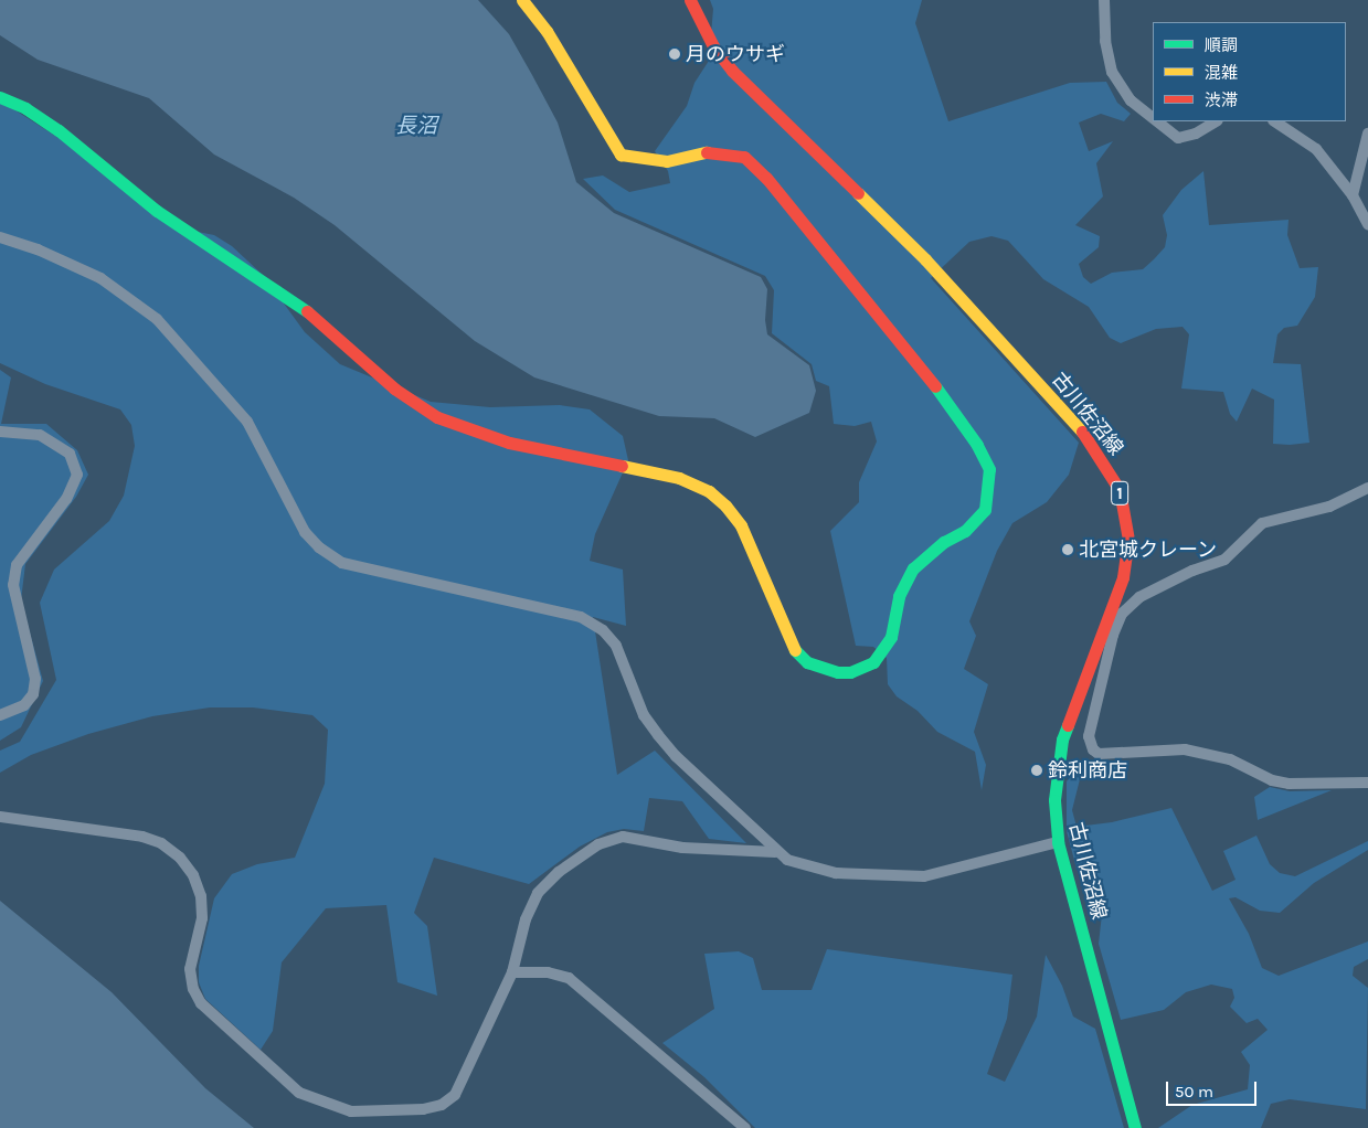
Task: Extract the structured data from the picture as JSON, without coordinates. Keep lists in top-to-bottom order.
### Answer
{
  "streets": {
    "street": ["古川佐沼線", "1"]
  },
  "water": ["長沼"],
  "places": ["月のウサギ", "北宮城クレーン", "鈴利商店"],
  "legend": ["順調", "混雑", "渋滞"],
  "scale_bar": "50 m"
}
